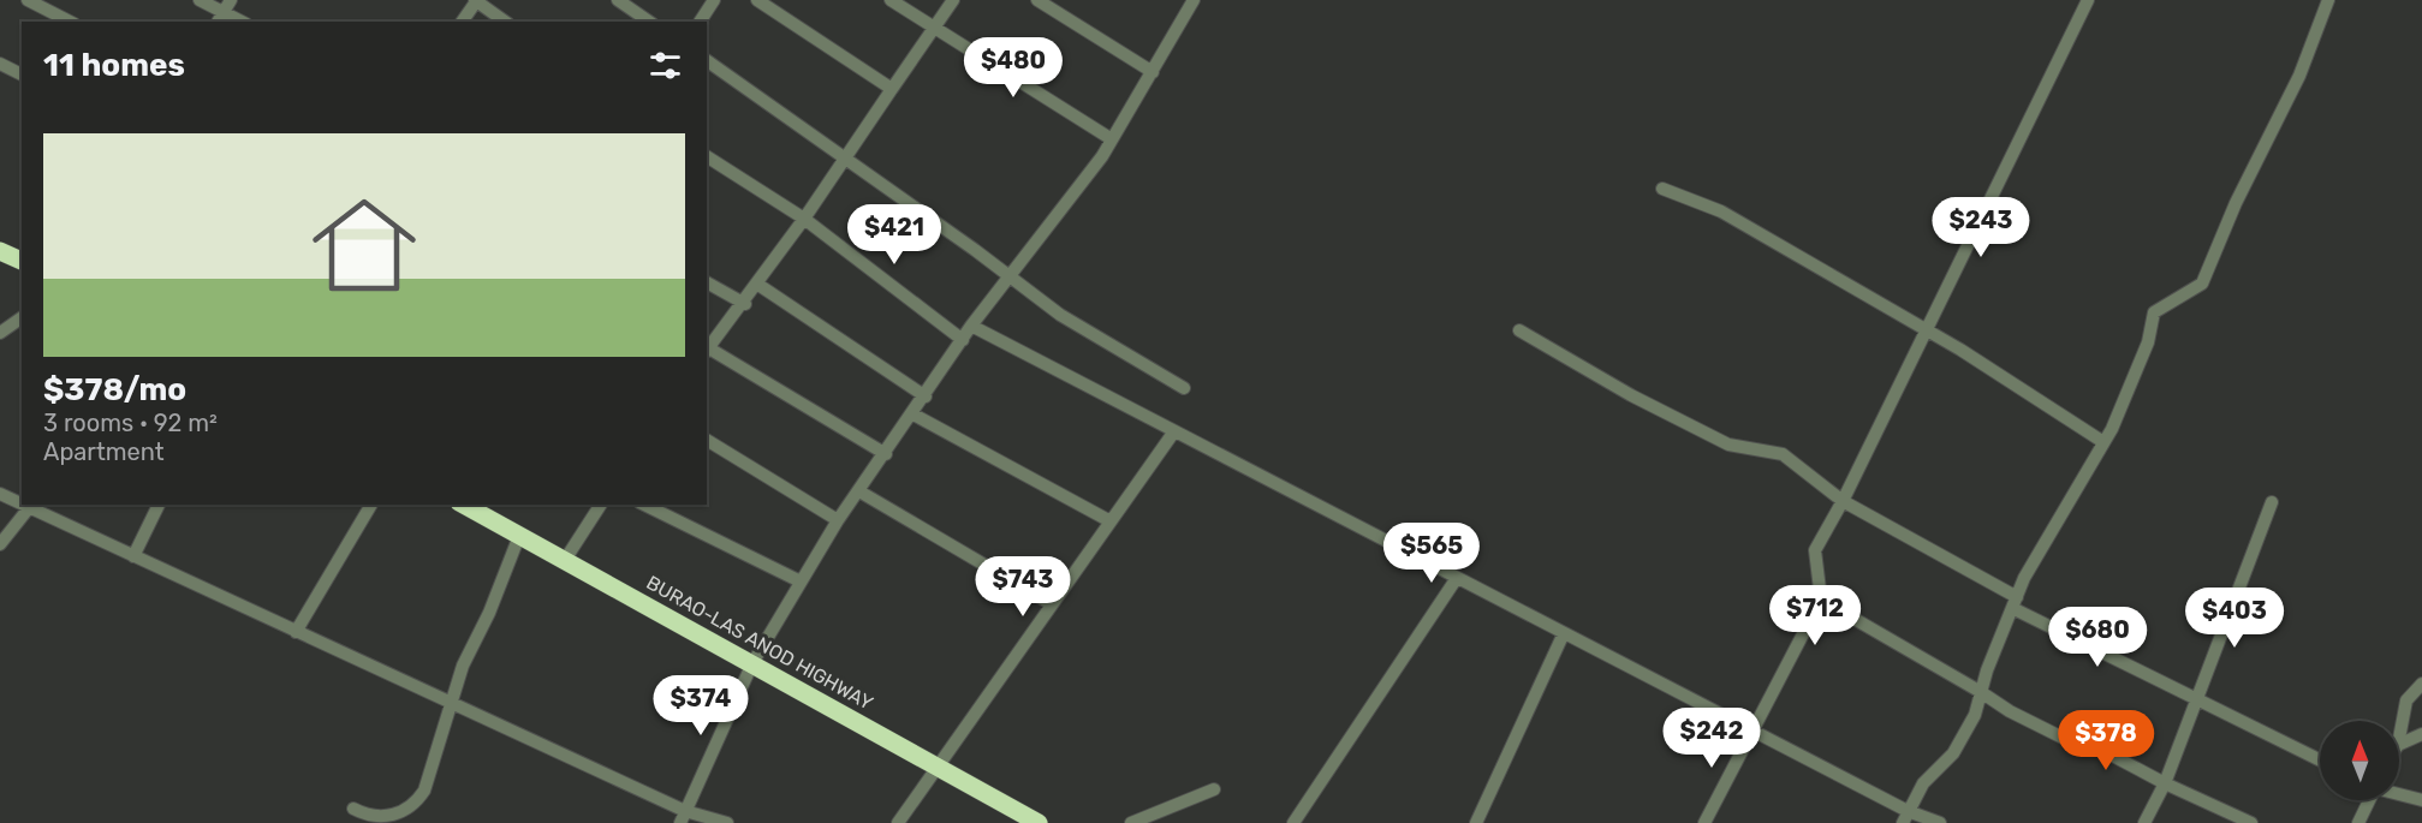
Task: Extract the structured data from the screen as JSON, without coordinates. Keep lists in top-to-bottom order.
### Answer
{
  "streets": {
    "highway": ["BURAO-LAS ANOD HIGHWAY"]
  },
  "north": "top",
  "page": {
    "heading": "11 homes",
    "price": [
      "$480",
      "$243",
      "$421",
      "$565",
      "$743",
      "$712",
      "$403",
      "$680",
      "$374",
      "$242",
      "$378"
    ],
    "list": [
      {
        "name": "$378/mo",
        "note": "3 rooms · 92 m² · Apartment"
      }
    ]
  }
}
